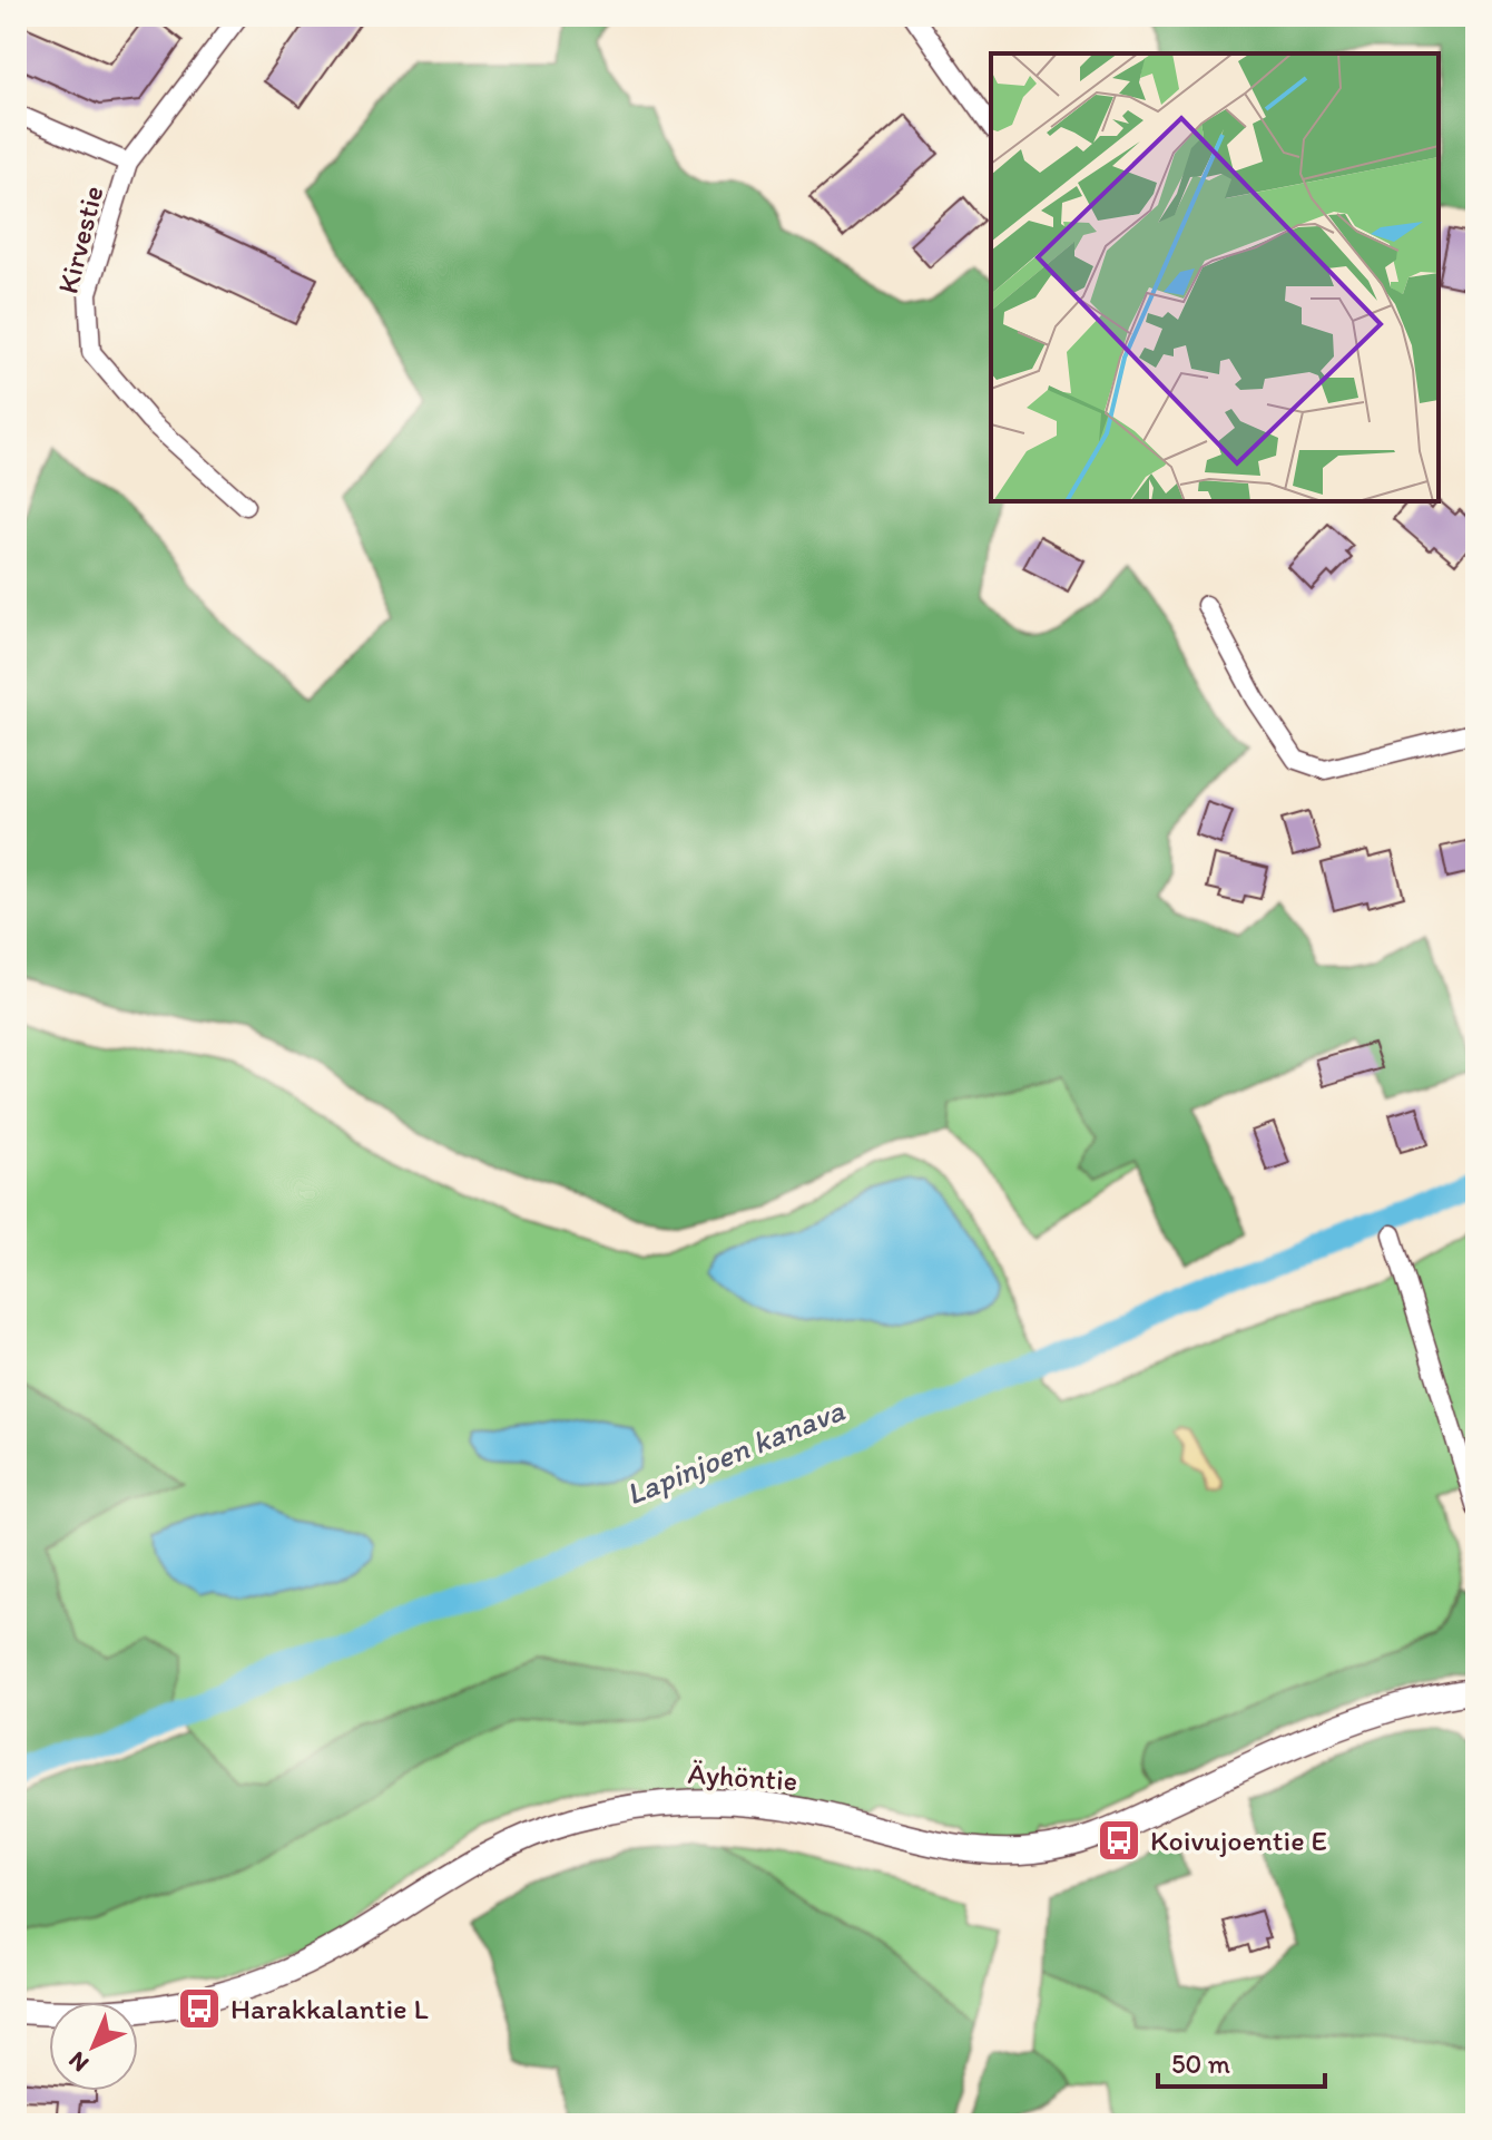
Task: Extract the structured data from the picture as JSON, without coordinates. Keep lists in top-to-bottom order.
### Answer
{
  "streets": {
    "main road": ["Äyhöntie"],
    "street": ["Kirvestie"]
  },
  "water": ["Lapinjoen kanava"],
  "places": {
    "bus stop": ["Koivujoentie E", "Harakkalantie L"]
  },
  "scale_bar": "50 m",
  "north": "bottom left"
}
